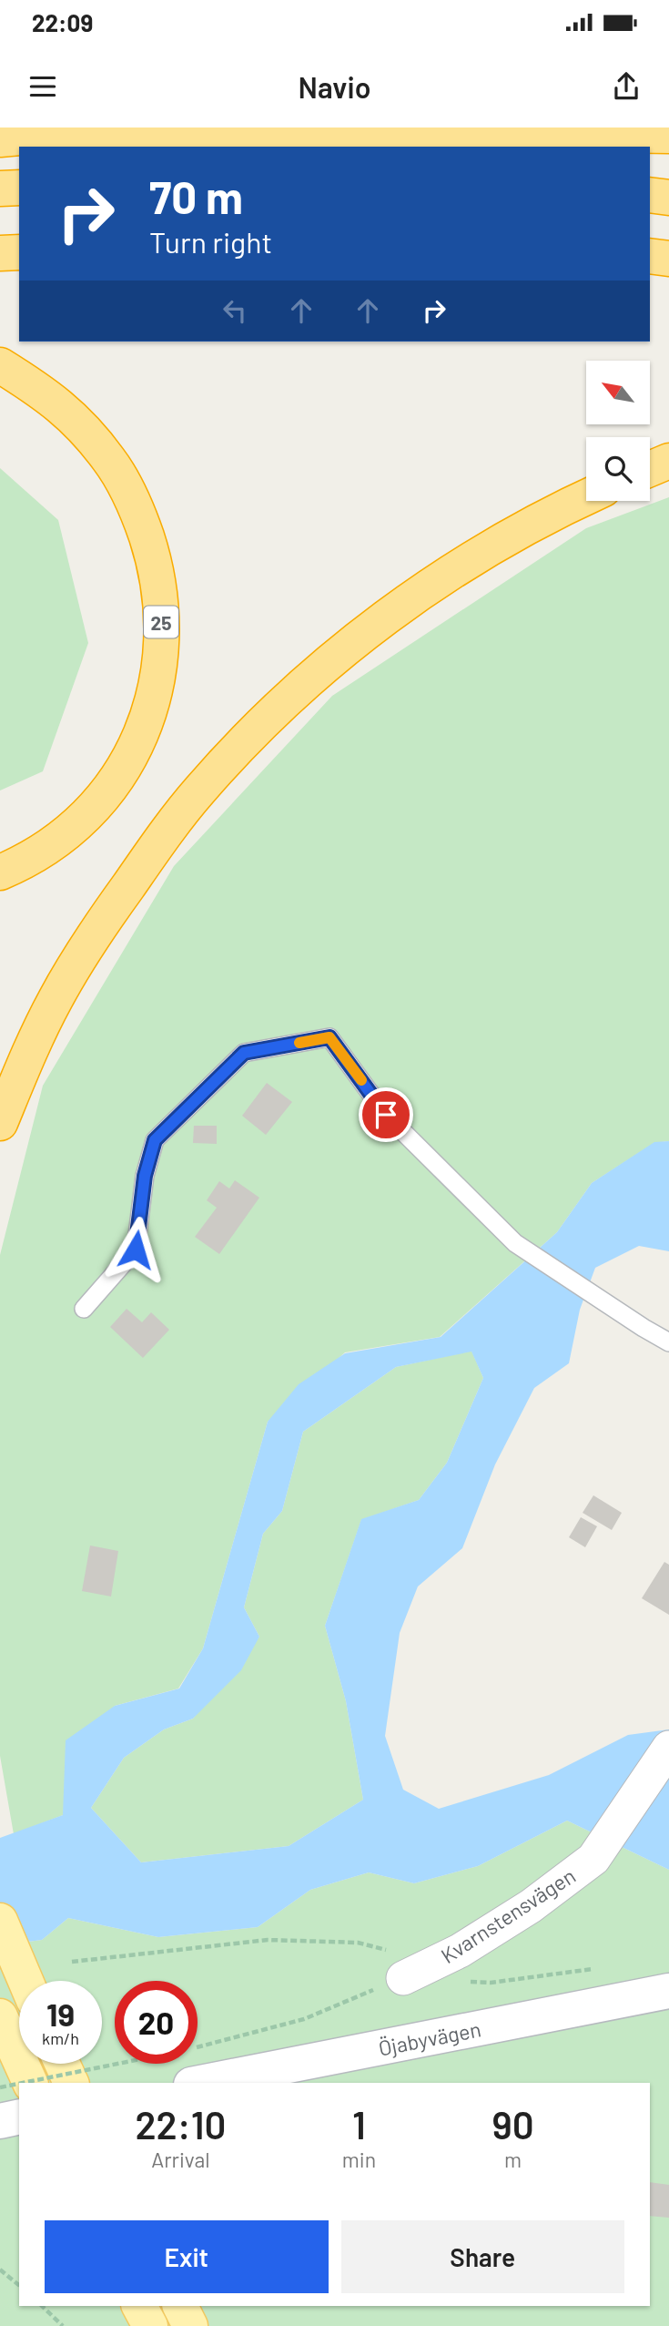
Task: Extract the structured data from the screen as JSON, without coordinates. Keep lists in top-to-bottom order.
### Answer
{
  "streets": {
    "highway": ["25"],
    "street": ["Kvarnstensvägen", "Öjabyvägen"]
  },
  "north": "top left",
  "page": {
    "status": "22:09",
    "header": "Navio",
    "turn": ["70 m", "Turn right"],
    "speed": "19 km/h",
    "limit": "20",
    "eta": [
      "22:10",
      "Arrival",
      "1",
      "min",
      "90",
      "m"
    ],
    "buttons": ["Exit", "Share"]
  }
}
